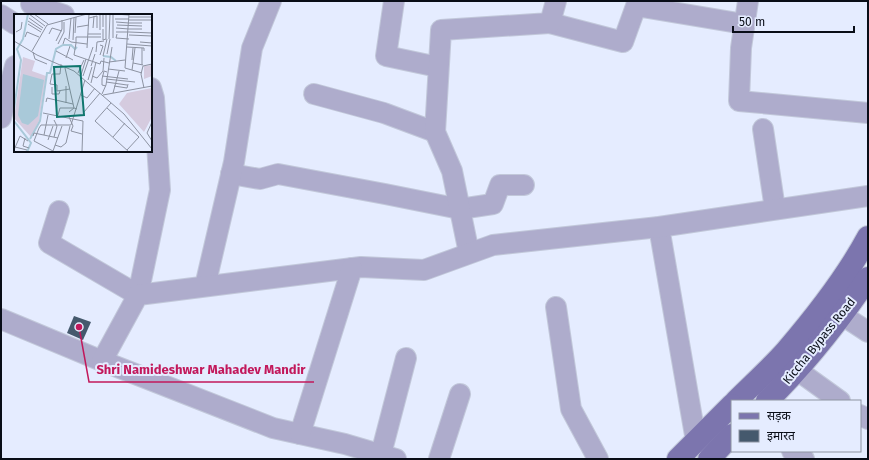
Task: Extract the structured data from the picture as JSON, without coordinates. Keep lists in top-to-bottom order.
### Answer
{
  "streets": {
    "main road": ["Kiccha Bypass Road"]
  },
  "places": ["Shri Namideshwar Mahadev Mandir"],
  "legend": ["सड़क", "इमारत"],
  "scale_bar": "50 m"
}
